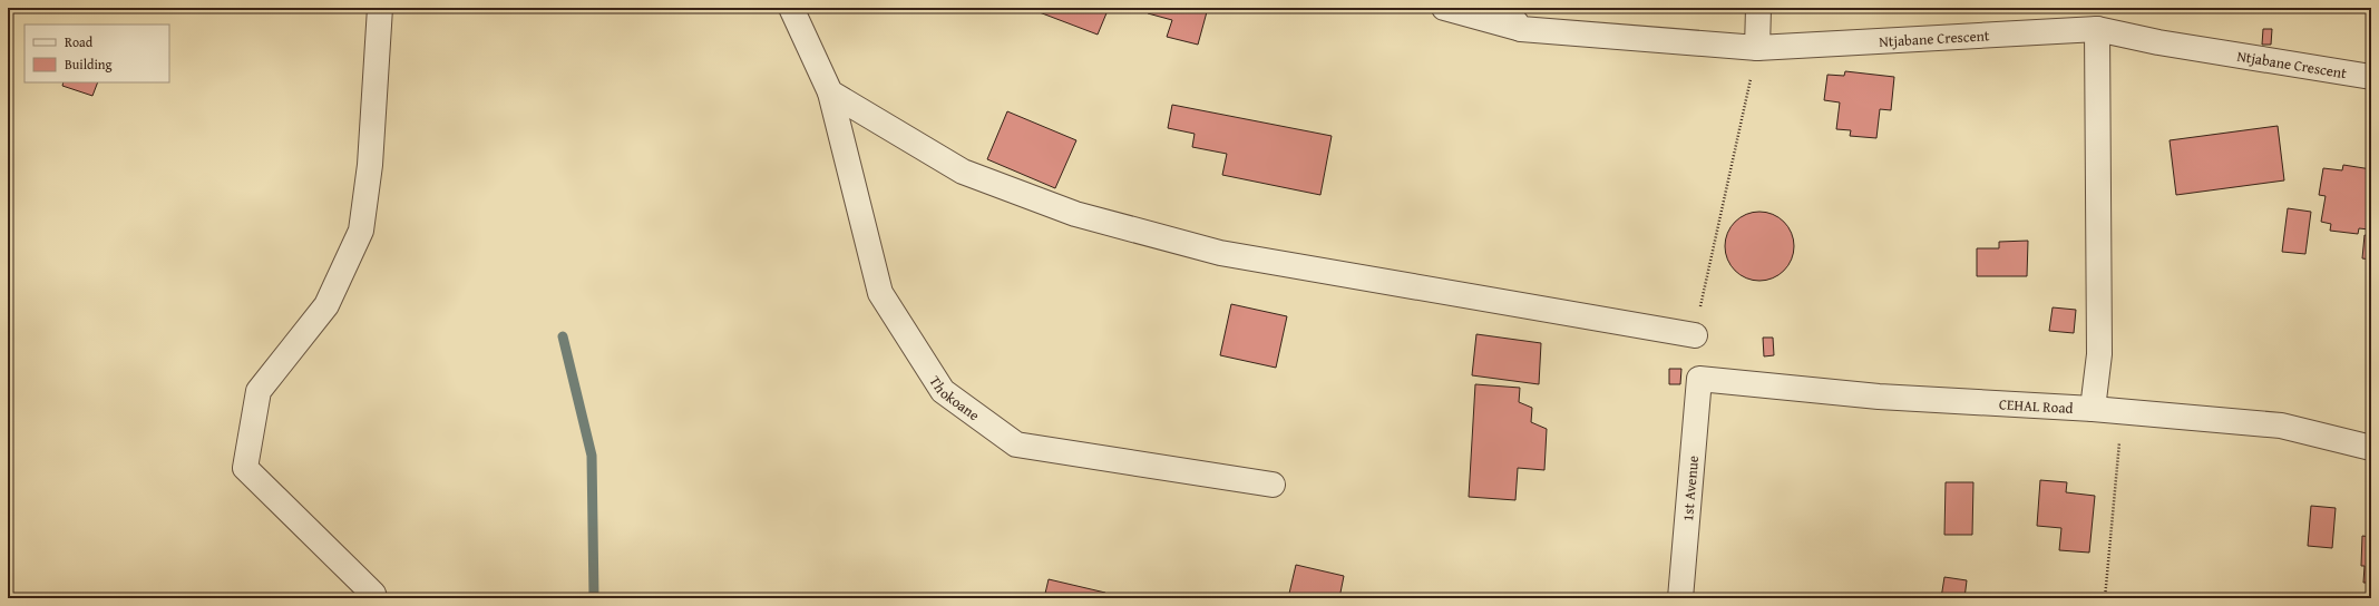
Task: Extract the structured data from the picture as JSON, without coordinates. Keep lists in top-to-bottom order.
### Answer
{
  "streets": {
    "street": [
      "Ntjabane Crescent",
      "Thokoane",
      "CEHAL Road",
      "1st Avenue"
    ]
  },
  "crossings": [
    ["CEHAL Road", "1st Avenue"]
  ],
  "legend": ["Road", "Building"]
}
